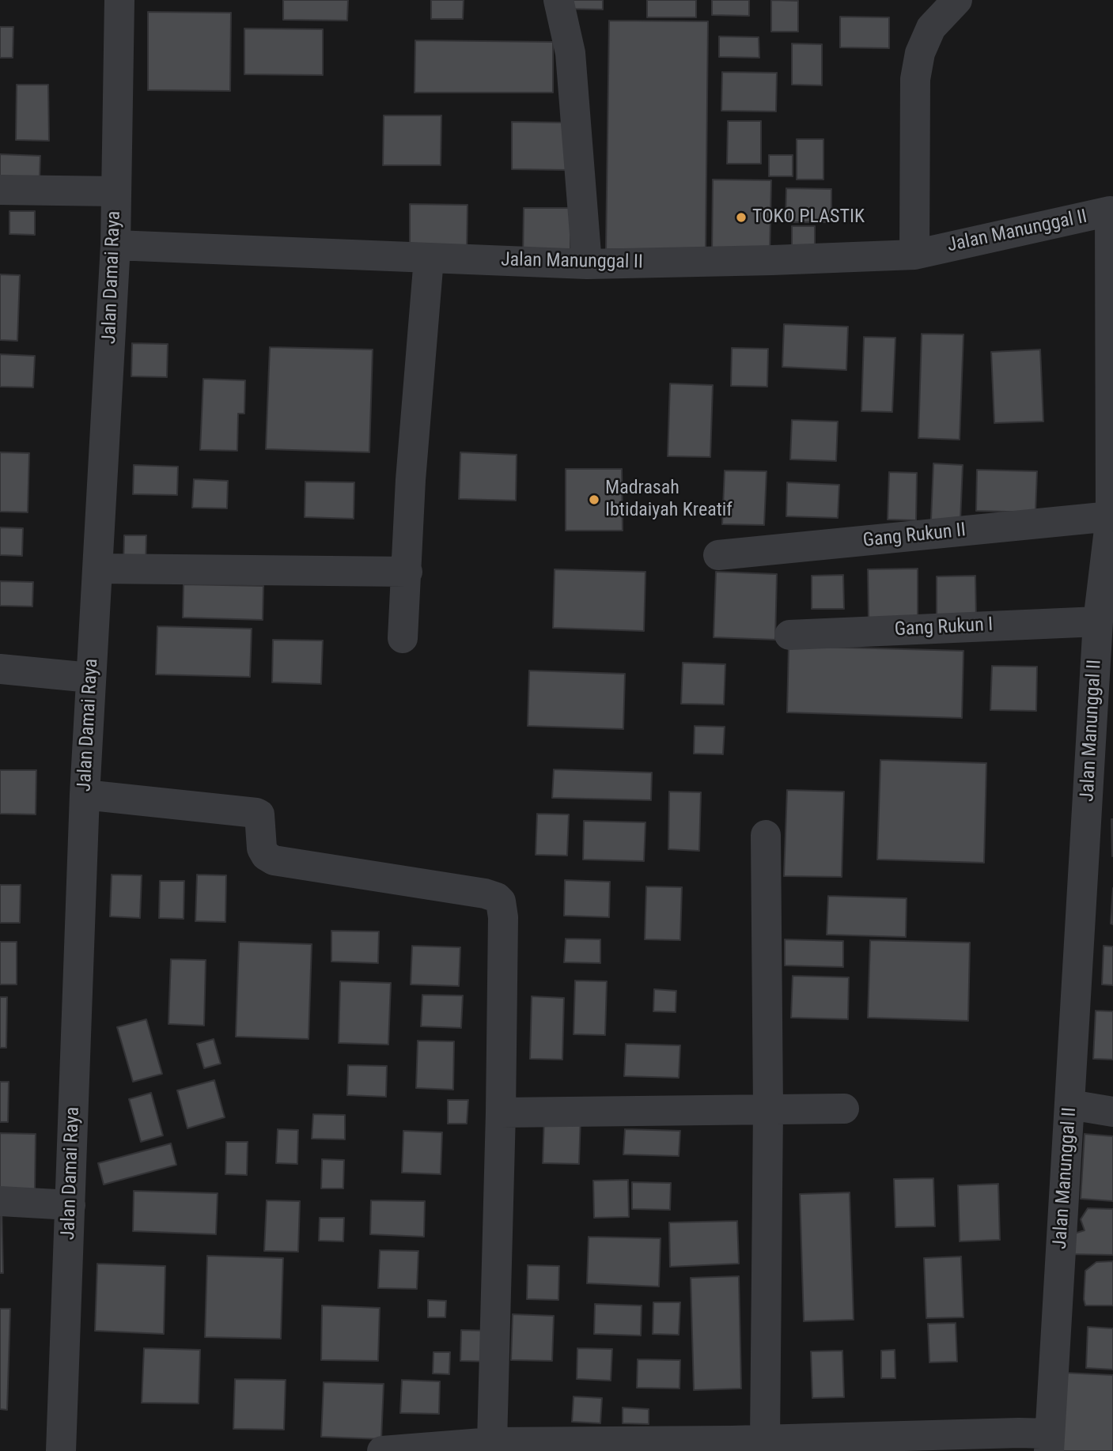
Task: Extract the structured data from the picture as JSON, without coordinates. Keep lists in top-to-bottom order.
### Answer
{
  "streets": {
    "street": [
      "Jalan Manunggal II",
      "Jalan Damai Raya",
      "Gang Rukun II",
      "Gang Rukun I"
    ]
  },
  "crossings": [
    ["Jalan Manunggal II", "Jalan Damai Raya"],
    ["Jalan Manunggal II", "Gang Rukun II"],
    ["Jalan Manunggal II", "Gang Rukun I"]
  ],
  "places": ["TOKO PLASTIK", "Madrasah Ibtidaiyah Kreatif"]
}
